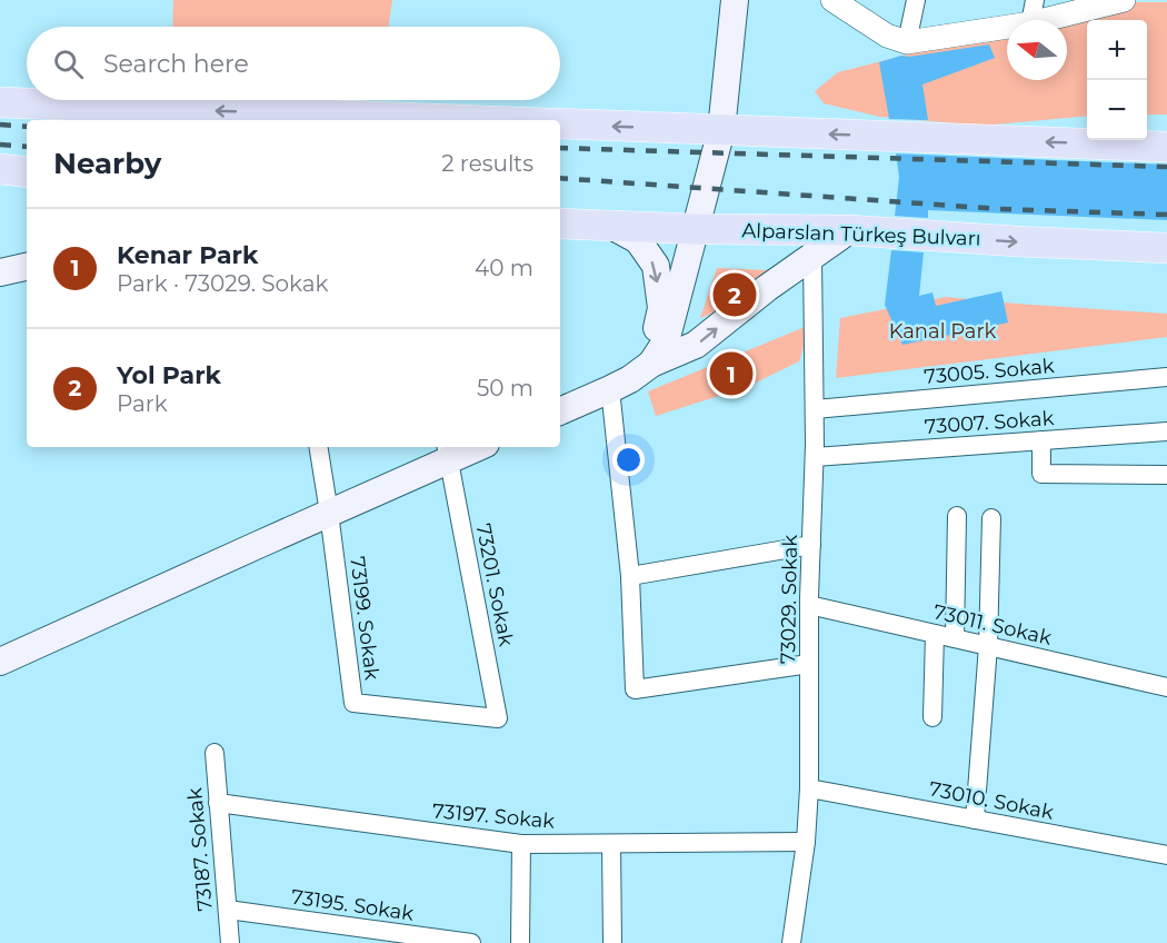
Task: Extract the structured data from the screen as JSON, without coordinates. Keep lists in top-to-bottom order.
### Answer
{
  "streets": {
    "main road": ["Alparslan Türkeş Bulvarı"],
    "street": [
      "73005. Sokak",
      "73007. Sokak",
      "73201. Sokak",
      "73029. Sokak",
      "73199. Sokak",
      "73011. Sokak",
      "73010. Sokak",
      "73197. Sokak",
      "73187. Sokak",
      "73195. Sokak"
    ]
  },
  "crossings": [
    ["73005. Sokak", "73029. Sokak"],
    ["73007. Sokak", "73029. Sokak"],
    ["73201. Sokak", "73199. Sokak"],
    ["73029. Sokak", "73011. Sokak"],
    ["73029. Sokak", "73010. Sokak"],
    ["73029. Sokak", "73197. Sokak"],
    ["73197. Sokak", "73187. Sokak"],
    ["73187. Sokak", "73195. Sokak"]
  ],
  "parks": ["Kanal Park"],
  "north": "left",
  "page": {
    "map_buttons": ["+", "−"],
    "search": "Search here",
    "heading": ["Nearby", "2 results"],
    "list": [
      {
        "mark": "1",
        "name": "Kenar Park",
        "note": "Park · 73029. Sokak",
        "value": "40 m"
      },
      {
        "mark": "2",
        "name": "Yol Park",
        "note": "Park",
        "value": "50 m"
      }
    ],
    "pins": ["2", "1"]
  }
}
